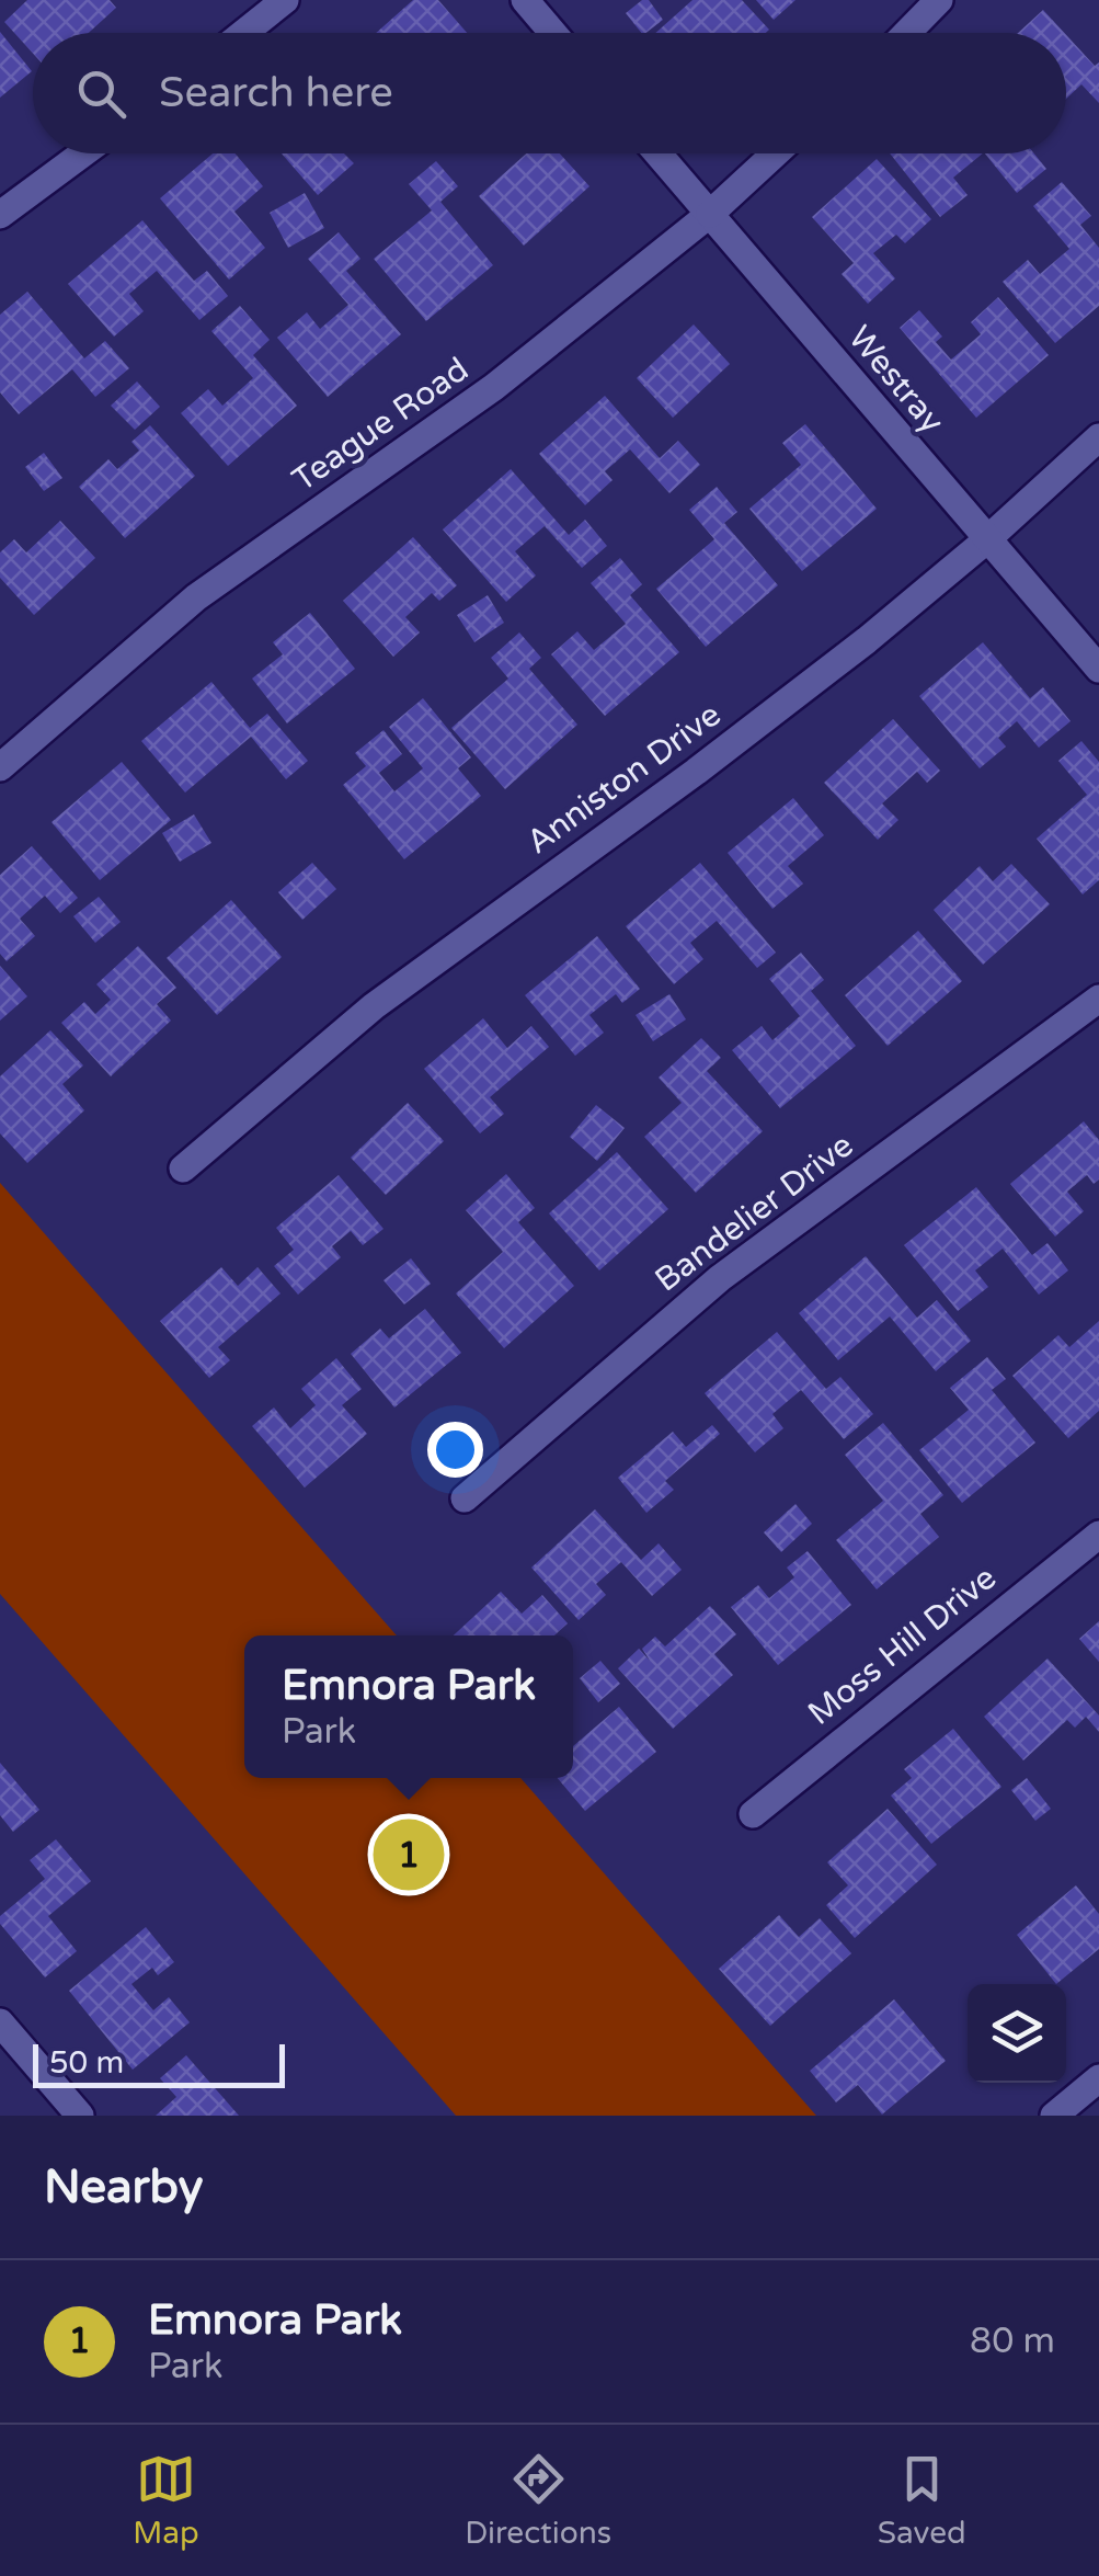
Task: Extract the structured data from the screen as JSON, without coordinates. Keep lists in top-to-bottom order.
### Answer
{
  "streets": {
    "street": [
      "Westray",
      "Teague Road",
      "Anniston Drive",
      "Bandelier Drive",
      "Moss Hill Drive"
    ]
  },
  "crossings": [
    ["Westray", "Teague Road"],
    ["Westray", "Anniston Drive"]
  ],
  "scale_bar": "50 m",
  "page": {
    "search": "Search here",
    "popup": ["Emnora Park", "Park"],
    "pins": "1",
    "scale": "50 m",
    "heading": "Nearby",
    "list": [
      {
        "mark": "1",
        "name": "Emnora Park",
        "note": "Park",
        "value": "80 m"
      }
    ],
    "nav": ["Map", "Directions", "Saved"]
  }
}
